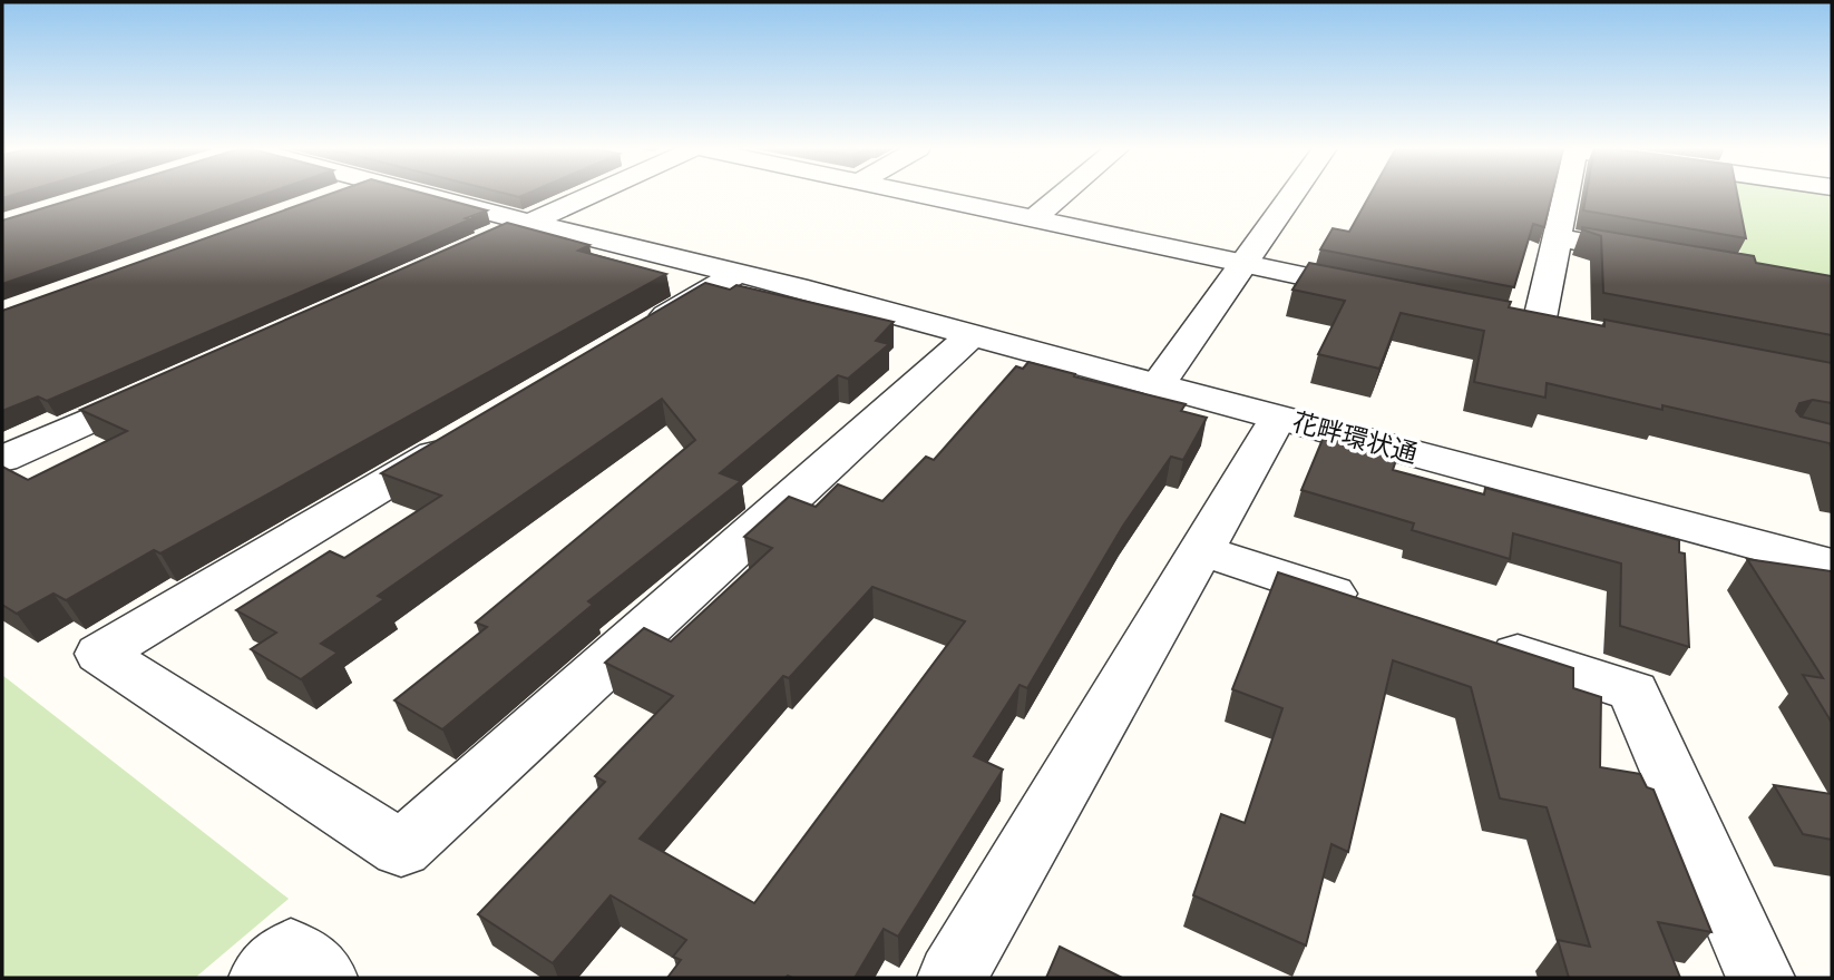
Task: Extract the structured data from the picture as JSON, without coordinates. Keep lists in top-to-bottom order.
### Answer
{
  "streets": {
    "street": ["花畔環状通"]
  }
}
